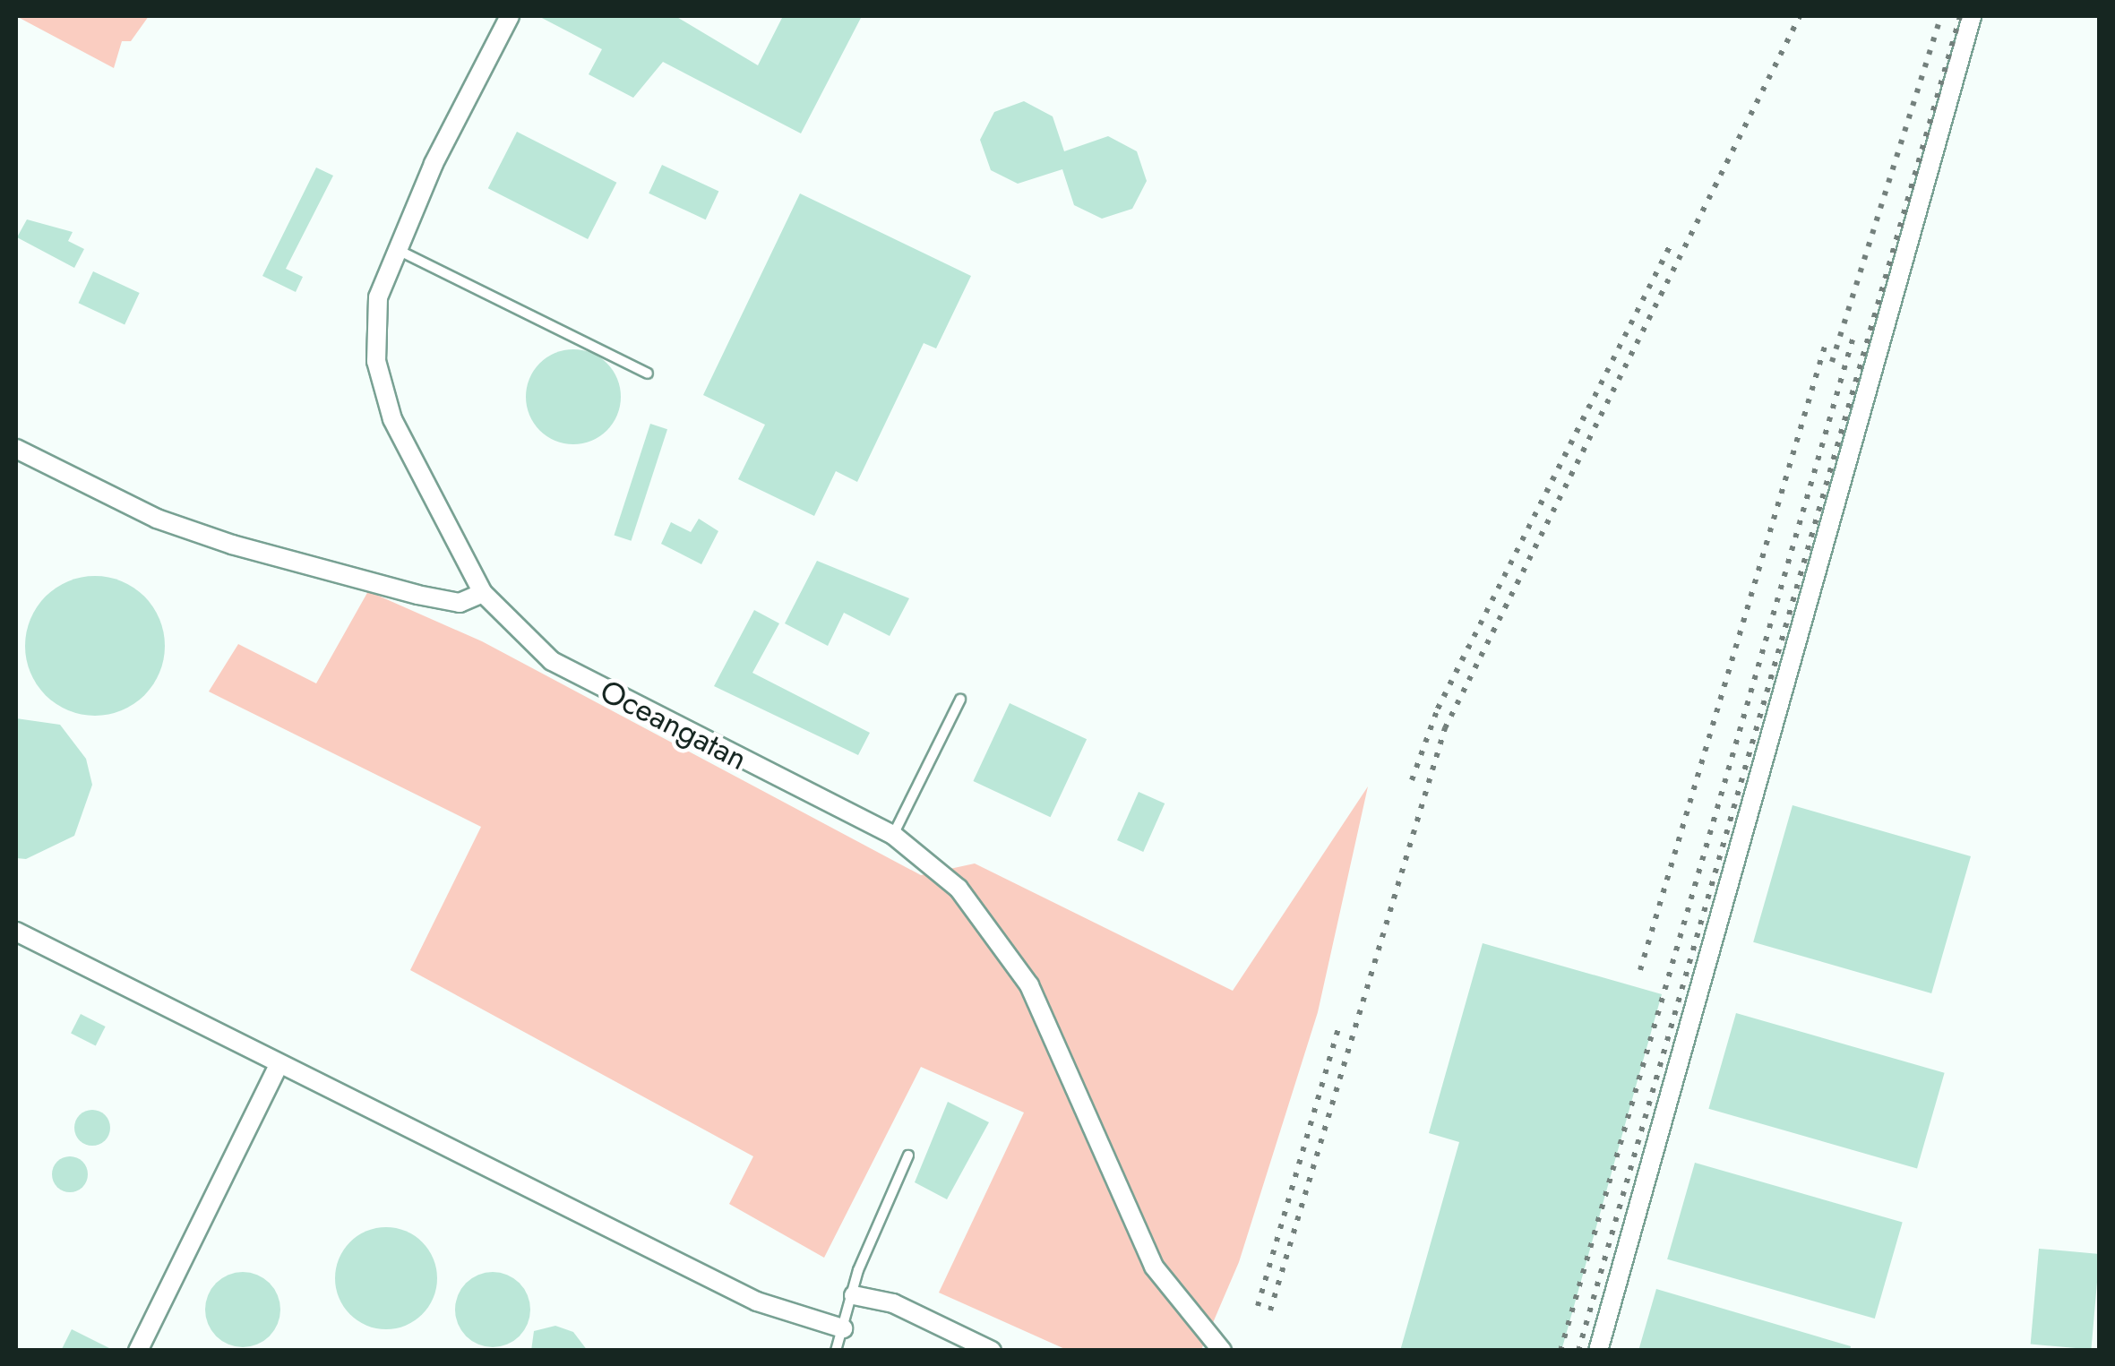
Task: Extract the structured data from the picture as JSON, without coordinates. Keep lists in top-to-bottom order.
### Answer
{
  "streets": {
    "street": ["Oceangatan"]
  }
}
